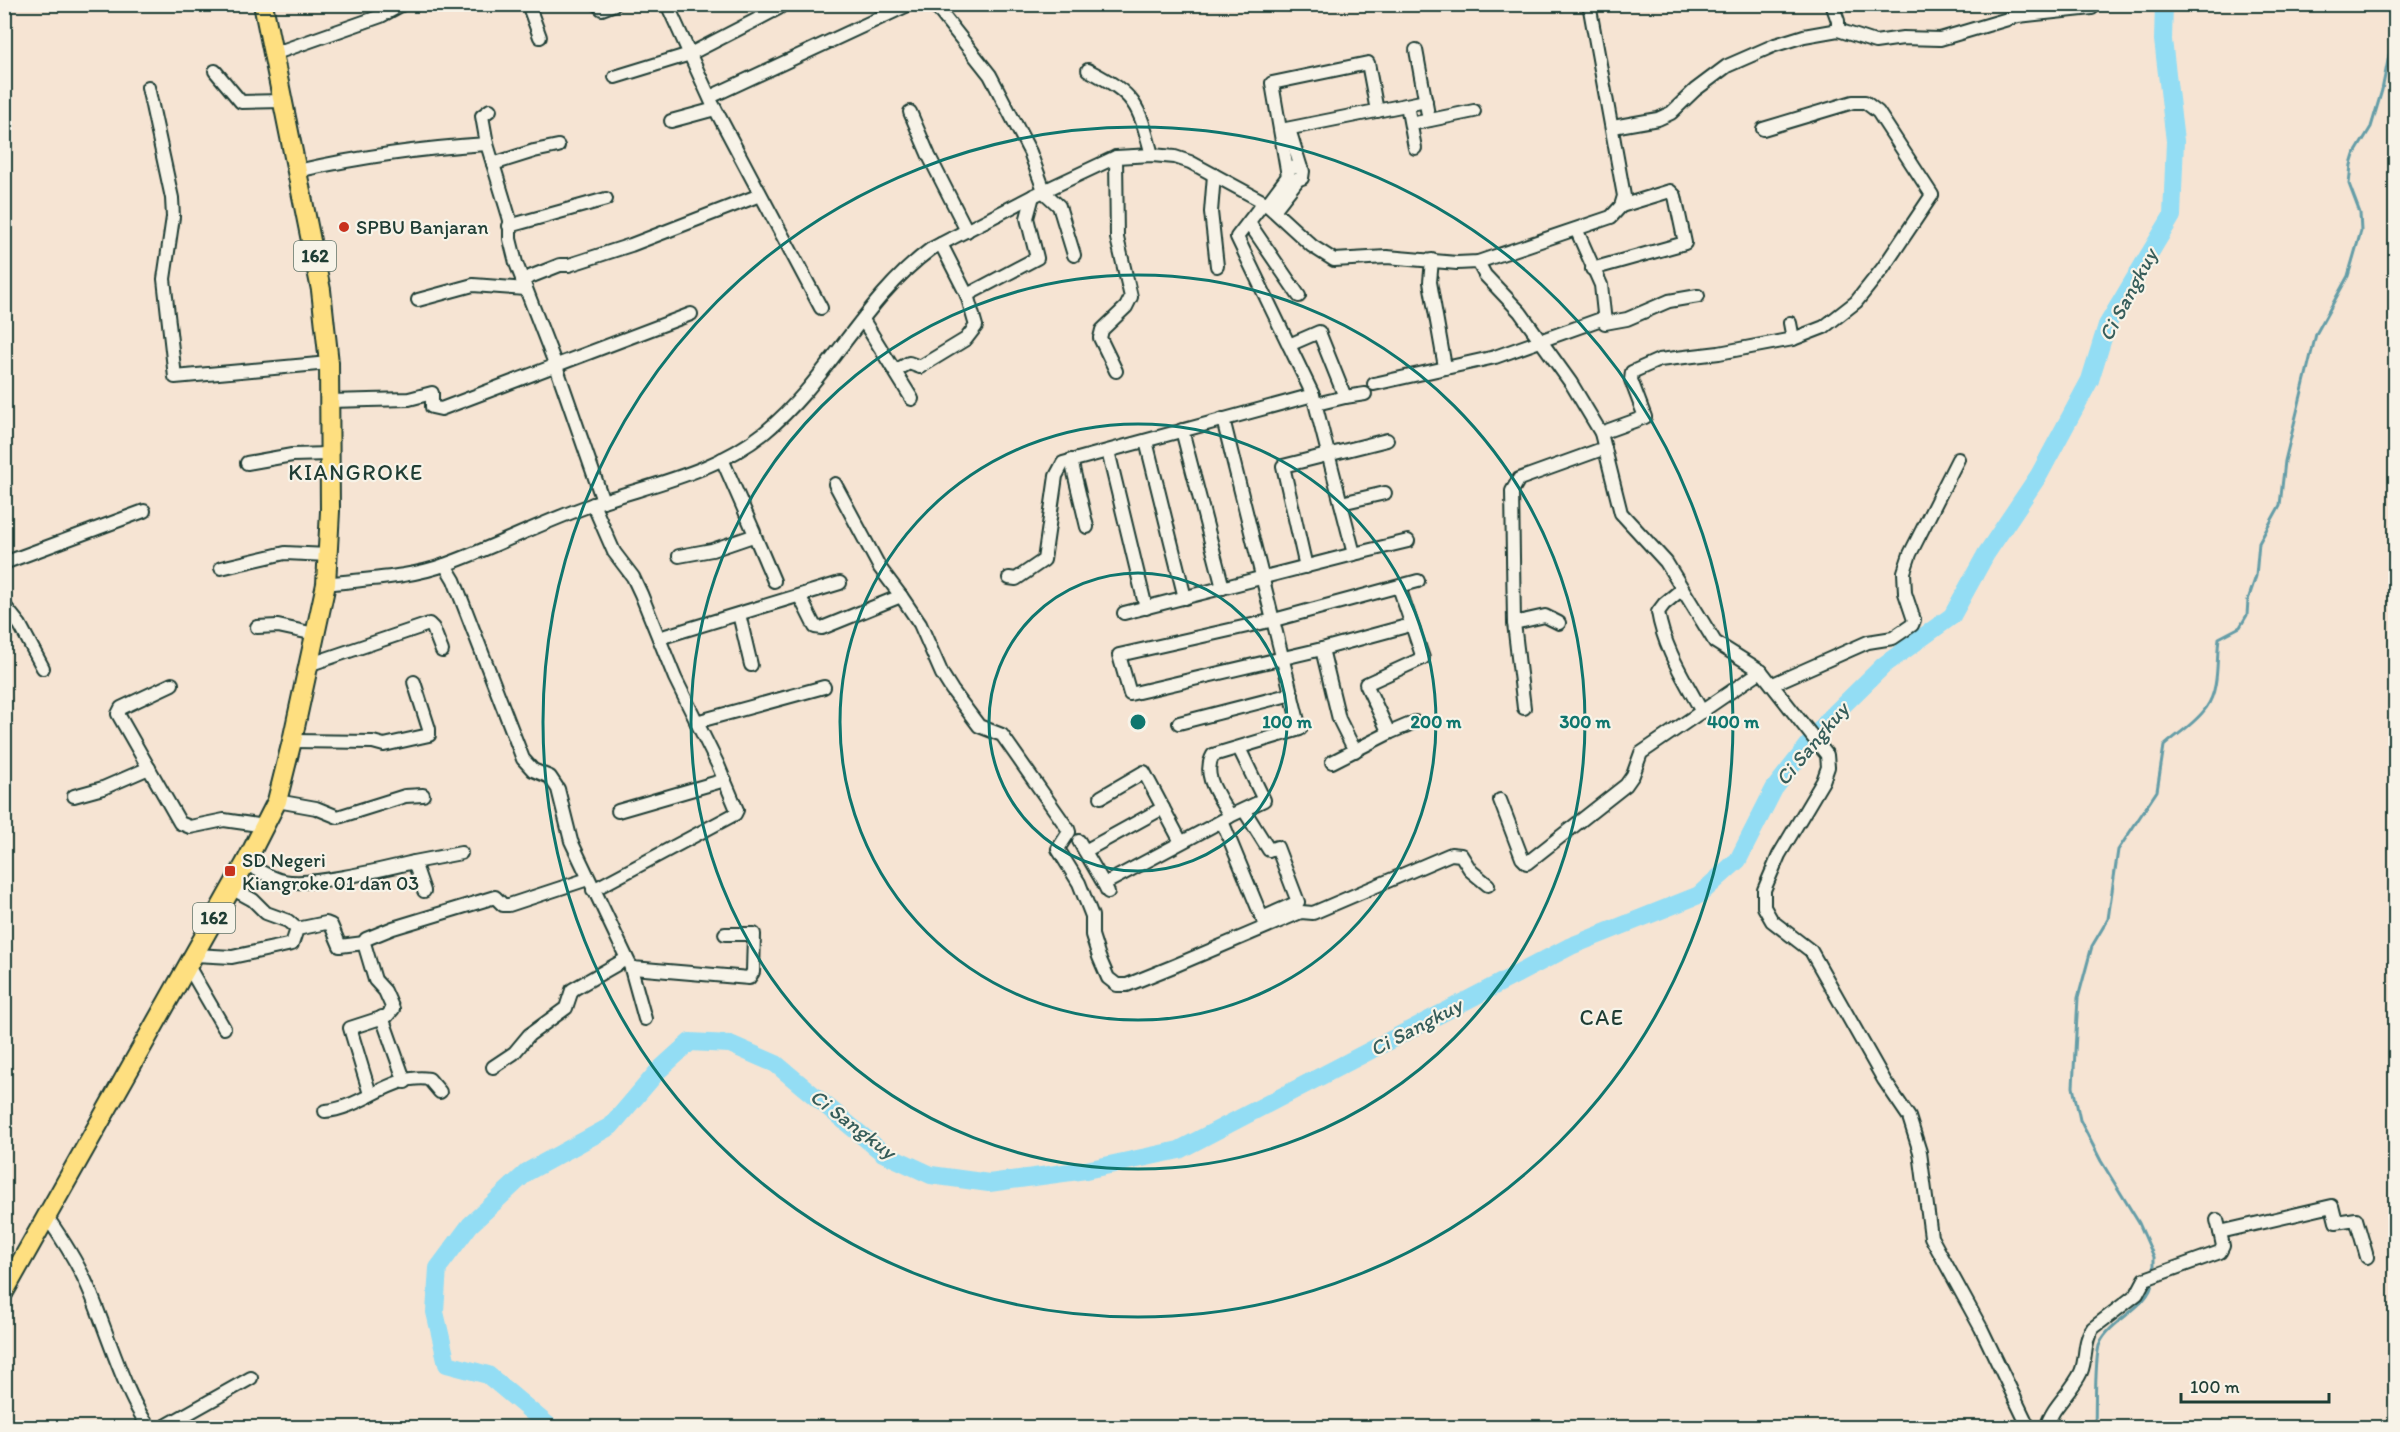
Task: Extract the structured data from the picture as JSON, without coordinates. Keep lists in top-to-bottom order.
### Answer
{
  "streets": {
    "main road": ["162"]
  },
  "districts": ["KIANGROKE", "CAE"],
  "water": ["Ci Sangkuy"],
  "places": {
    "other": ["SPBU Banjaran"],
    "transit": ["SD Negeri Kiangroke 01 dan 03"]
  },
  "scale_bar": "100 m",
  "rings": [
    "100 m",
    "200 m",
    "300 m",
    "400 m"
  ]
}
